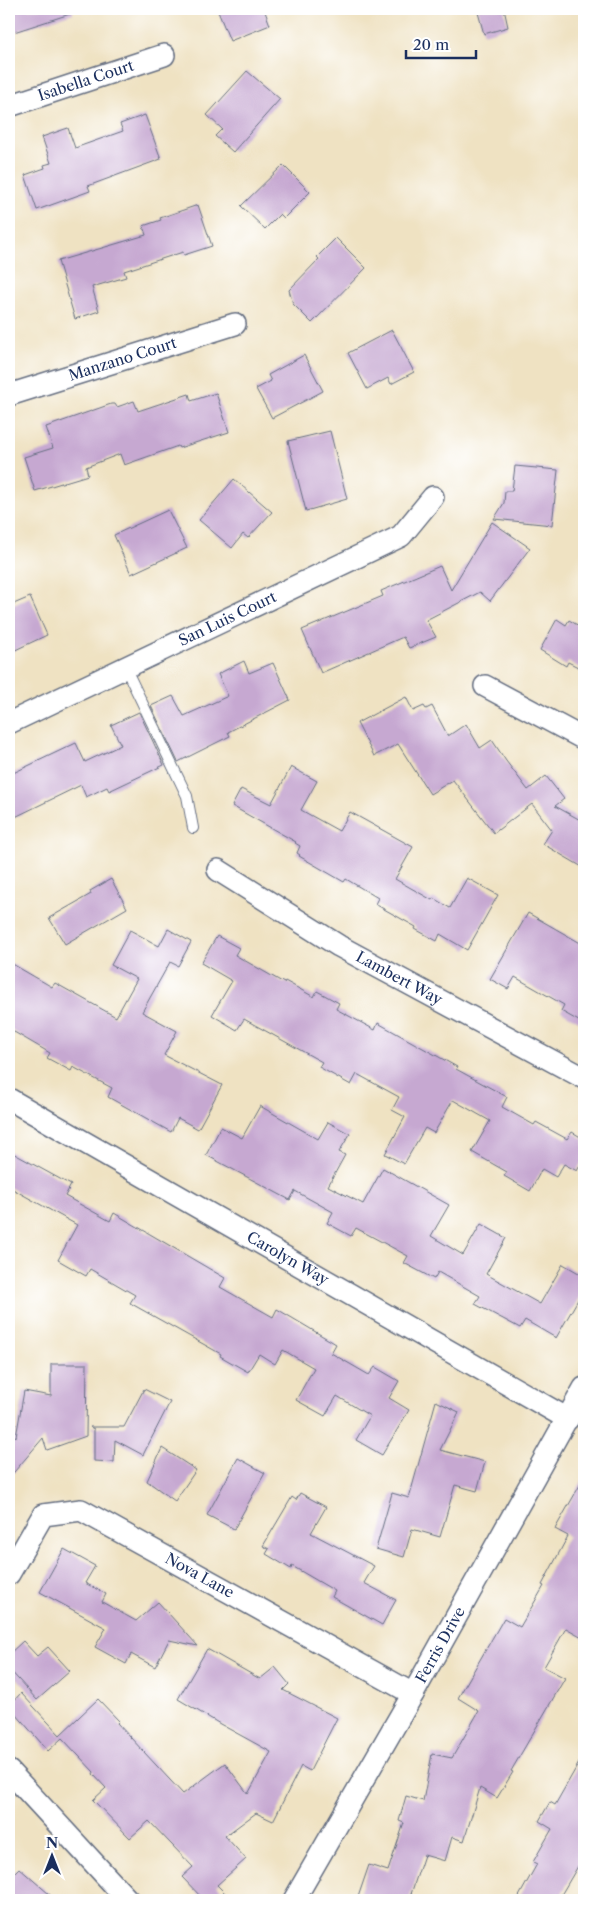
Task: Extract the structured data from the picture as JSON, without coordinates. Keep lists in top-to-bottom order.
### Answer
{
  "streets": {
    "street": [
      "Isabella Court",
      "Manzano Court",
      "San Luis Court",
      "Lambert Way",
      "Carolyn Way",
      "Nova Lane",
      "Ferris Drive"
    ]
  },
  "crossings": [
    ["Carolyn Way", "Ferris Drive"],
    ["Nova Lane", "Ferris Drive"]
  ],
  "scale_bar": "20 m",
  "north": "top"
}
